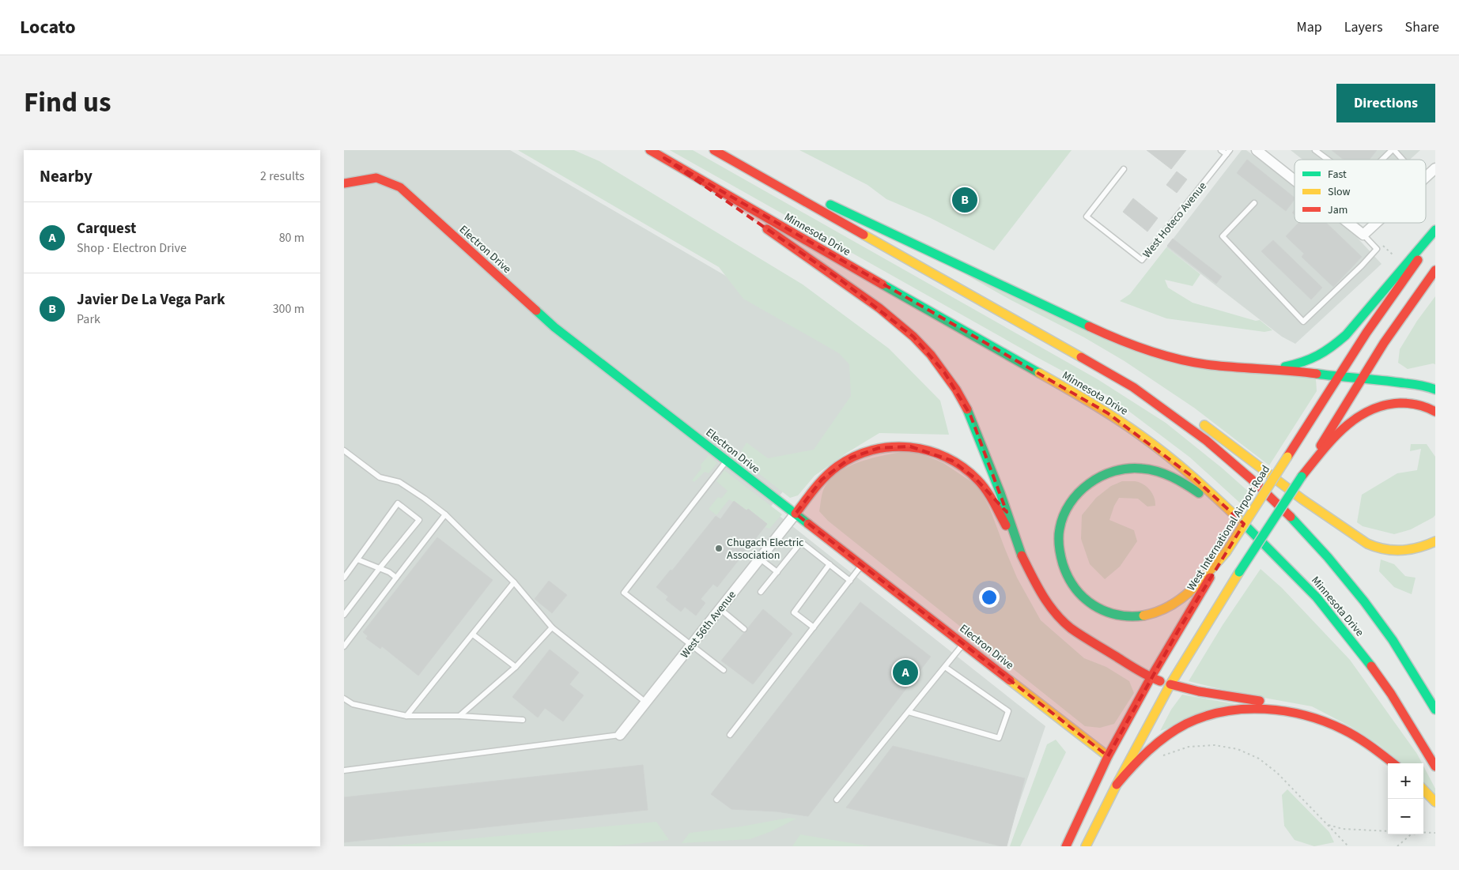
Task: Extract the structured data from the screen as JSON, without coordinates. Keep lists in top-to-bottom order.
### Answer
{
  "streets": {
    "main road": ["Minnesota Drive", "Electron Drive", "West International Airport Road"],
    "street": ["West 56th Avenue"],
    "lane": ["West Hoteco Avenue"]
  },
  "crossings": [
    ["Electron Drive", "West International Airport Road"],
    ["Electron Drive", "West 56th Avenue"]
  ],
  "places": ["Chugach Electric Association"],
  "legend": ["Fast", "Slow", "Jam"],
  "page": {
    "header": "Locato",
    "nav": ["Map", "Layers", "Share"],
    "title": "Find us",
    "buttons": "Directions",
    "heading": ["Nearby", "2 results"],
    "pins": ["B", "A"],
    "list": [
      {
        "mark": "A",
        "name": "Carquest",
        "note": "Shop · Electron Drive",
        "value": "80 m"
      },
      {
        "mark": "B",
        "name": "Javier De La Vega Park",
        "note": "Park",
        "value": "300 m"
      }
    ],
    "map_buttons": ["+", "−"]
  }
}
